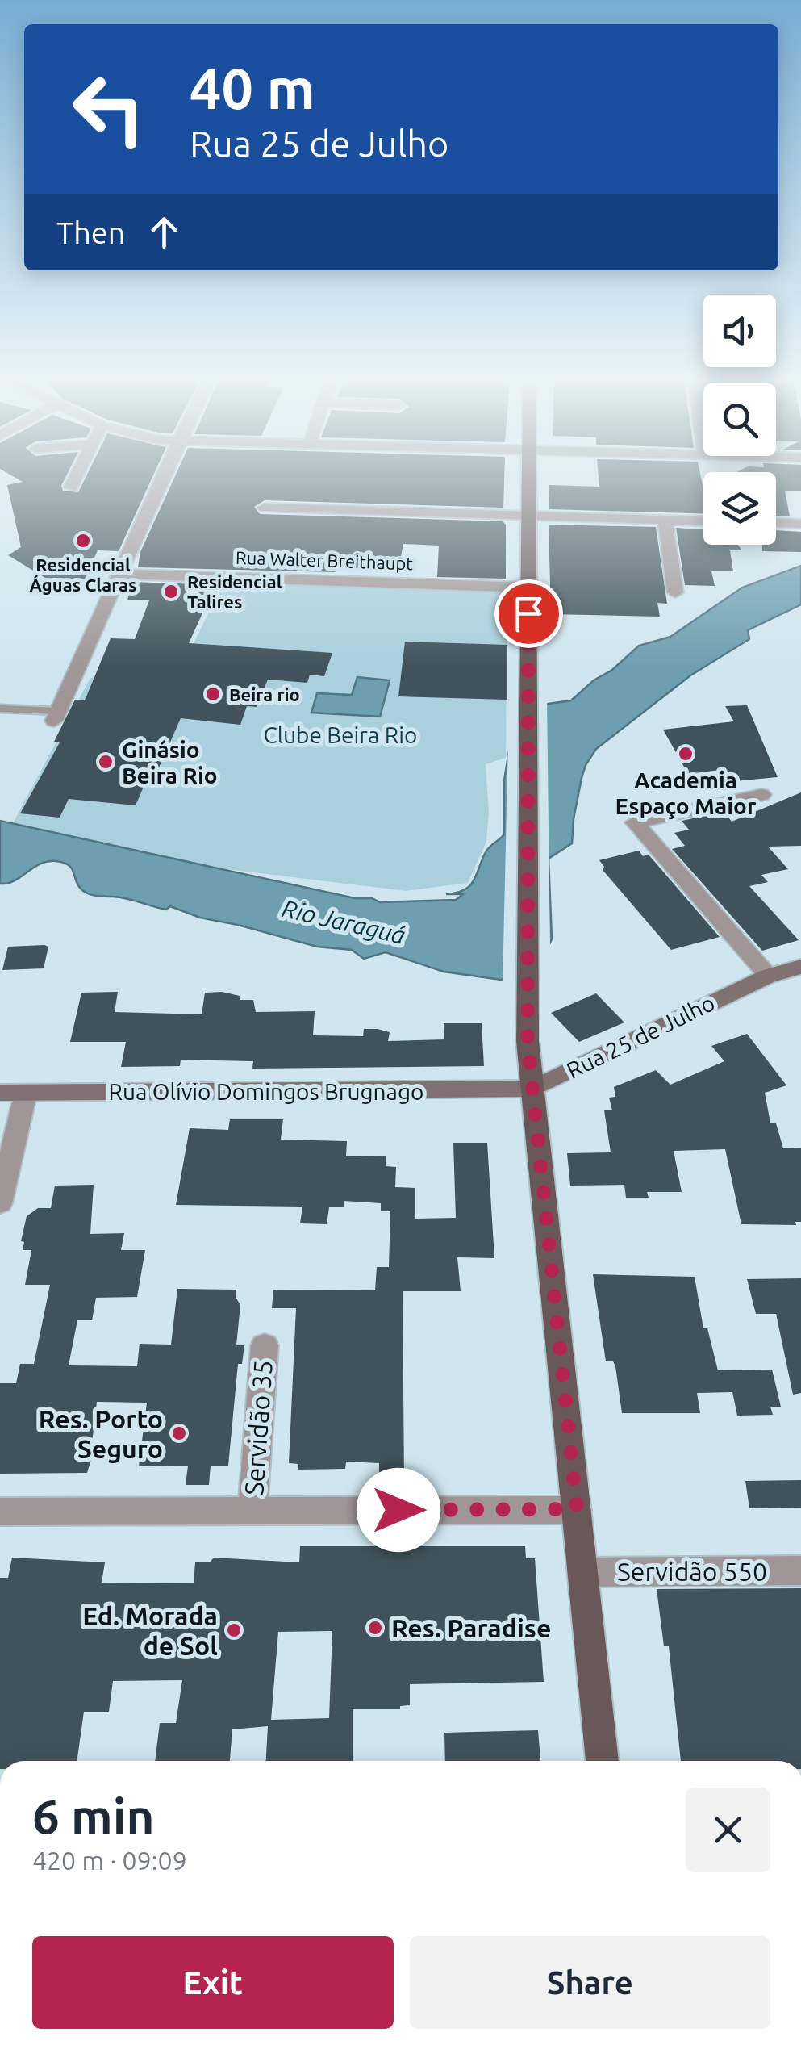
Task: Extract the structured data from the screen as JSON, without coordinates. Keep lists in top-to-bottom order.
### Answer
{
  "streets": {
    "main road": ["Rua 25 de Julho", "Rua Olívio Domingos Brugnago"],
    "street": ["Rua Walter Breithaupt", "Servidão 35", "Servidão 550"]
  },
  "crossings": [
    ["Rua 25 de Julho", "Rua Olívio Domingos Brugnago"]
  ],
  "water": ["Rio Jaraguá"],
  "parks": ["Clube Beira Rio"],
  "places": [
    "Residencial Águas Claras",
    "Residencial Talires",
    "Beira rio",
    "Academia Espaço Maior",
    "Ginásio Beira Rio",
    "Res. Porto Seguro",
    "Res. Paradise",
    "Ed. Morada de Sol"
  ],
  "page": {
    "turn": ["40 m", "Rua 25 de Julho"],
    "then": "Then",
    "heading": ["6 min", "420 m · 09:09"],
    "buttons": ["Exit", "Share"]
  }
}
